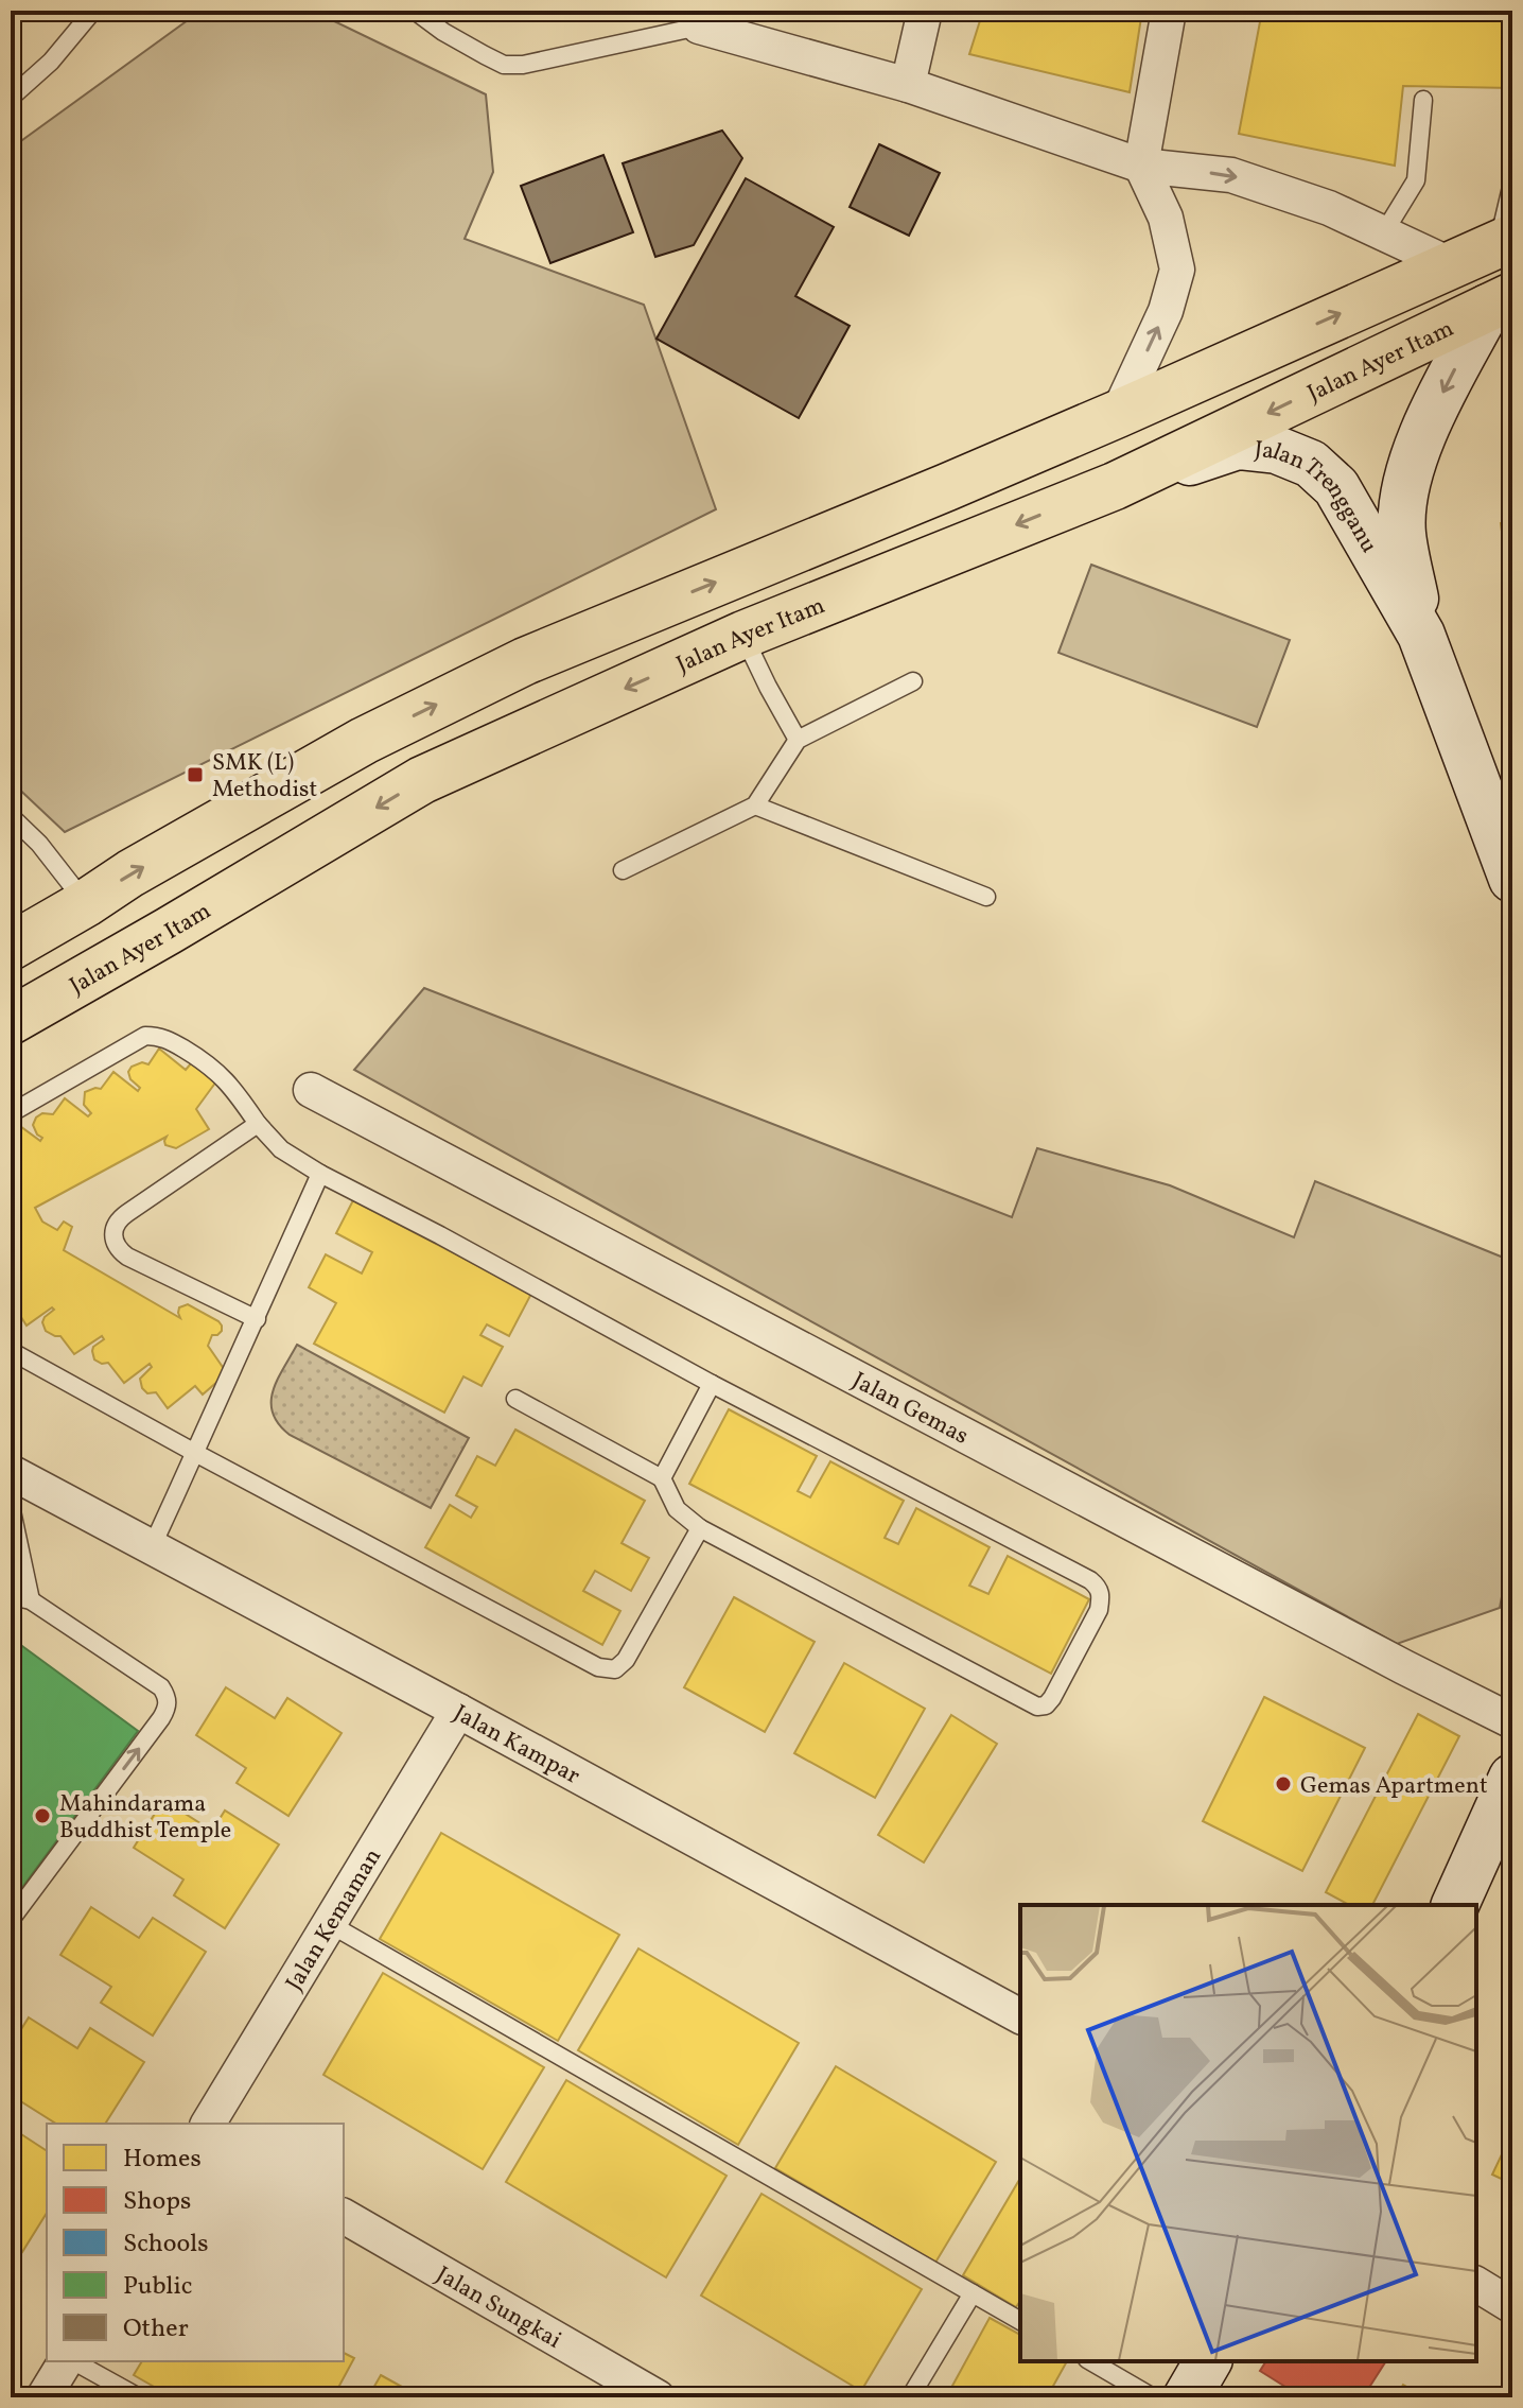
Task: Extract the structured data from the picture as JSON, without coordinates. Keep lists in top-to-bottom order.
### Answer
{
  "streets": {
    "main road": ["Jalan Ayer Itam", "Jalan Trengganu"],
    "street": [
      "Jalan Gemas",
      "Jalan Kampar",
      "Jalan Kemaman",
      "Jalan Sungkai"
    ]
  },
  "crossings": [
    ["Jalan Ayer Itam", "Jalan Trengganu"],
    ["Jalan Kampar", "Jalan Kemaman"]
  ],
  "places": {
    "transit": ["SMK (L) Methodist"],
    "other": ["Gemas Apartment", "Mahindarama Buddhist Temple"]
  },
  "legend": [
    "Homes",
    "Shops",
    "Schools",
    "Public",
    "Other"
  ]
}
